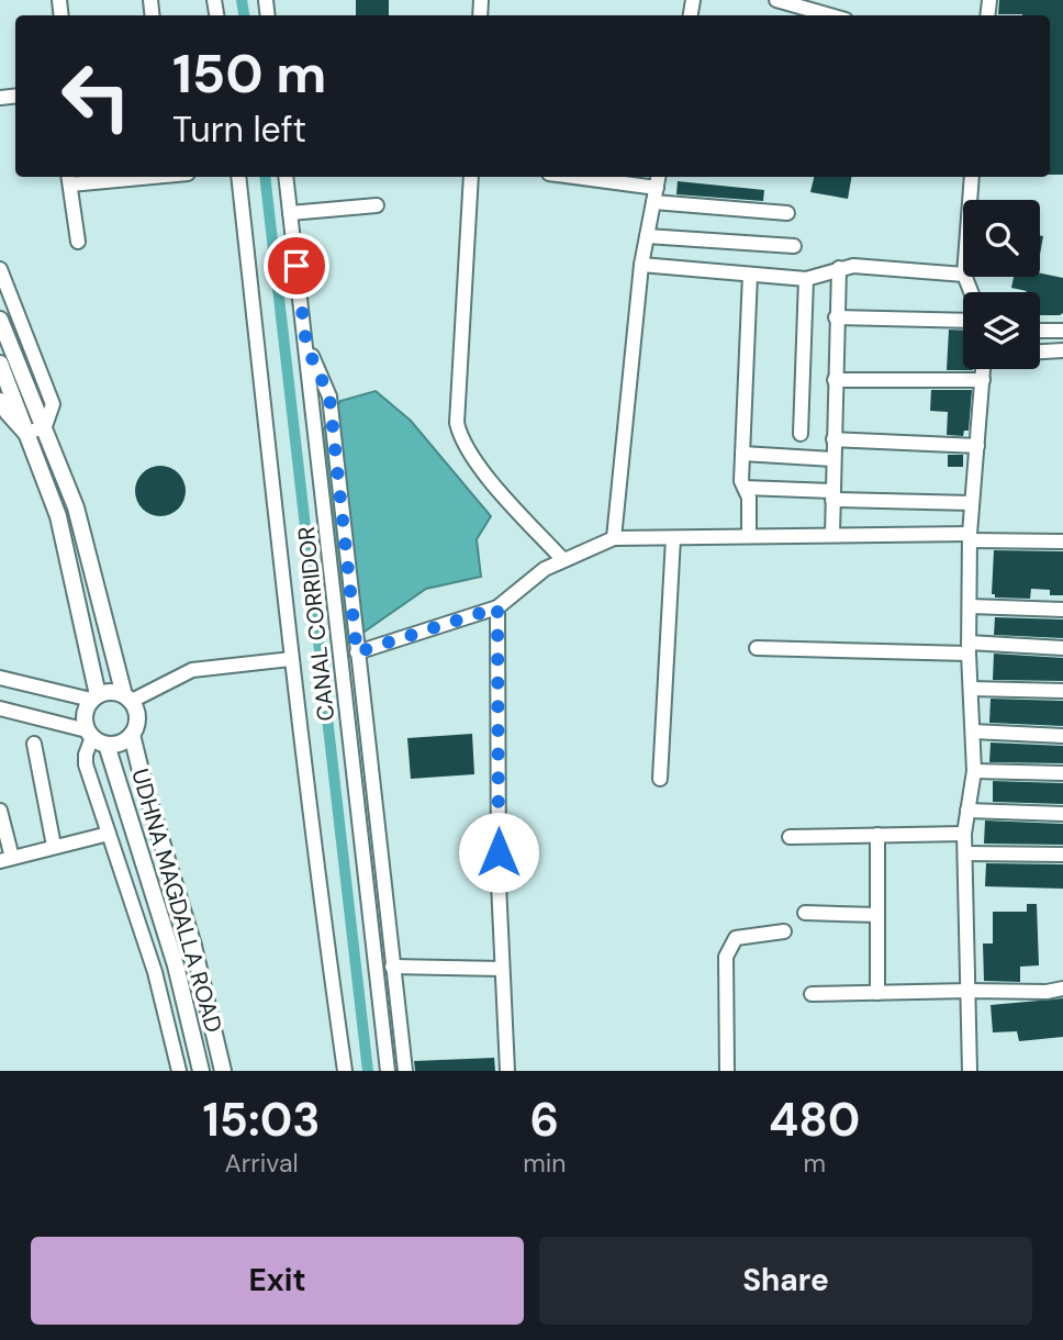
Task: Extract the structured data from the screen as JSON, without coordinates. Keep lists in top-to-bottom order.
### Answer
{
  "streets": {
    "main road": ["UDHNA MAGDALLA ROAD"],
    "street": ["CANAL CORRIDOR"]
  },
  "page": {
    "turn": ["150 m", "Turn left"],
    "eta": [
      "15:03",
      "Arrival",
      "6",
      "min",
      "480",
      "m"
    ],
    "buttons": ["Exit", "Share"]
  }
}
